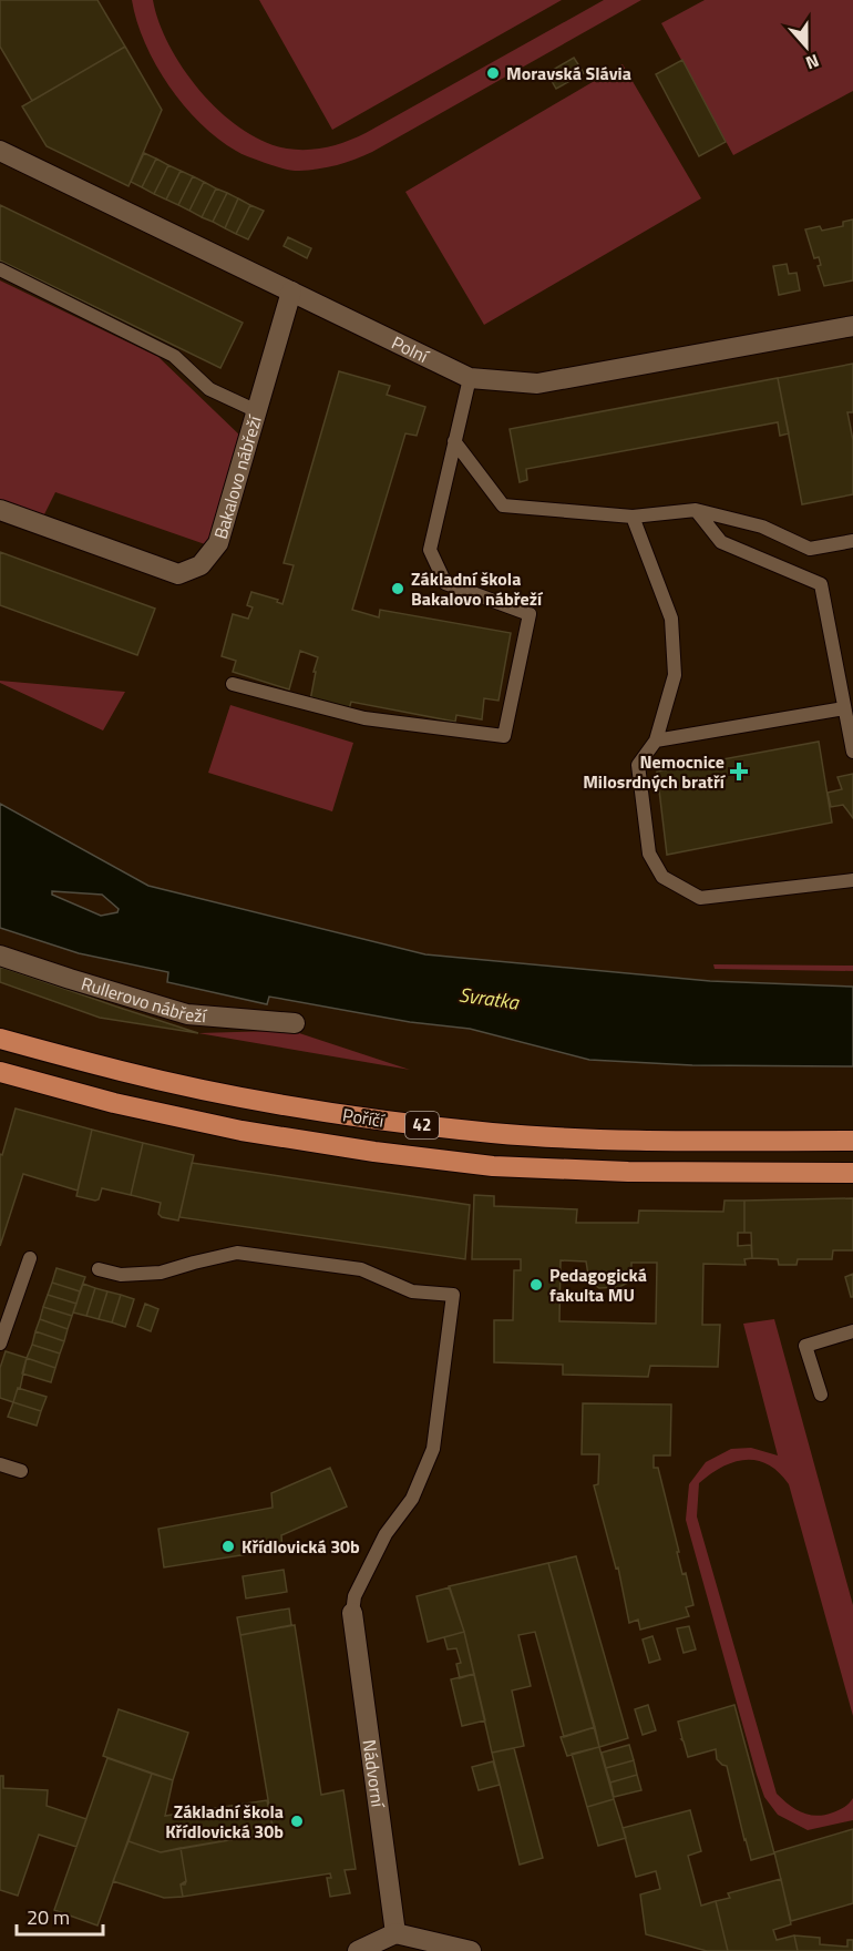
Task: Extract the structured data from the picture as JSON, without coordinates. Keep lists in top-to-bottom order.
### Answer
{
  "streets": {
    "main road": ["Poříčí", "42"],
    "street": [
      "Polní",
      "Bakalovo nábřeží",
      "Rullerovo nábřeží",
      "Nádvorní"
    ]
  },
  "crossings": [
    ["Polní", "Bakalovo nábřeží"]
  ],
  "water": ["Svratka"],
  "places": {
    "other": [
      "Moravská Slávia",
      "Základní škola Bakalovo nábřeží",
      "Pedagogická fakulta MU",
      "Křídlovická 30b",
      "Základní škola Křídlovická 30b"
    ],
    "health": ["Nemocnice Milosrdných bratří"]
  },
  "scale_bar": "20 m",
  "north": "bottom"
}
